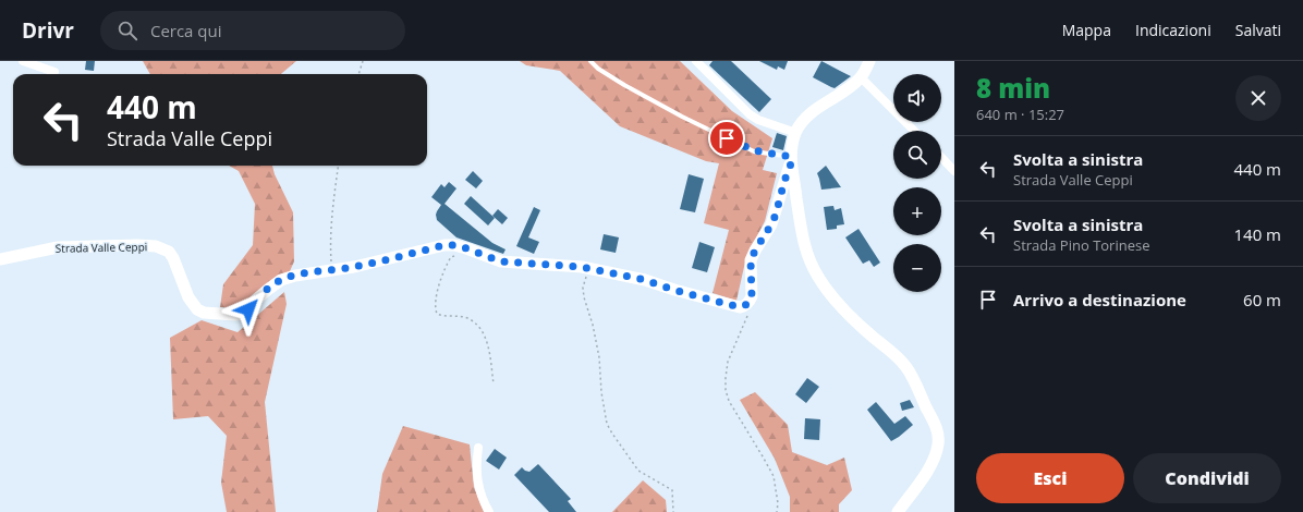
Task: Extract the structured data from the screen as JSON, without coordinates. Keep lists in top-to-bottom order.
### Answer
{
  "streets": {
    "street": ["Strada Valle Ceppi"]
  },
  "page": {
    "header": "Drivr",
    "search": "Cerca qui",
    "nav": ["Mappa", "Indicazioni", "Salvati"],
    "heading": ["8 min", "640 m · 15:27"],
    "map_buttons": ["+", "−"],
    "turn": ["440 m", "Strada Valle Ceppi"],
    "list": [
      {
        "name": "Svolta a sinistra",
        "note": "Strada Valle Ceppi",
        "value": "440 m"
      },
      {
        "name": "Svolta a sinistra",
        "note": "Strada Pino Torinese",
        "value": "140 m"
      },
      {
        "name": "Arrivo a destinazione",
        "value": "60 m"
      }
    ],
    "buttons": ["Esci", "Condividi"]
  }
}
